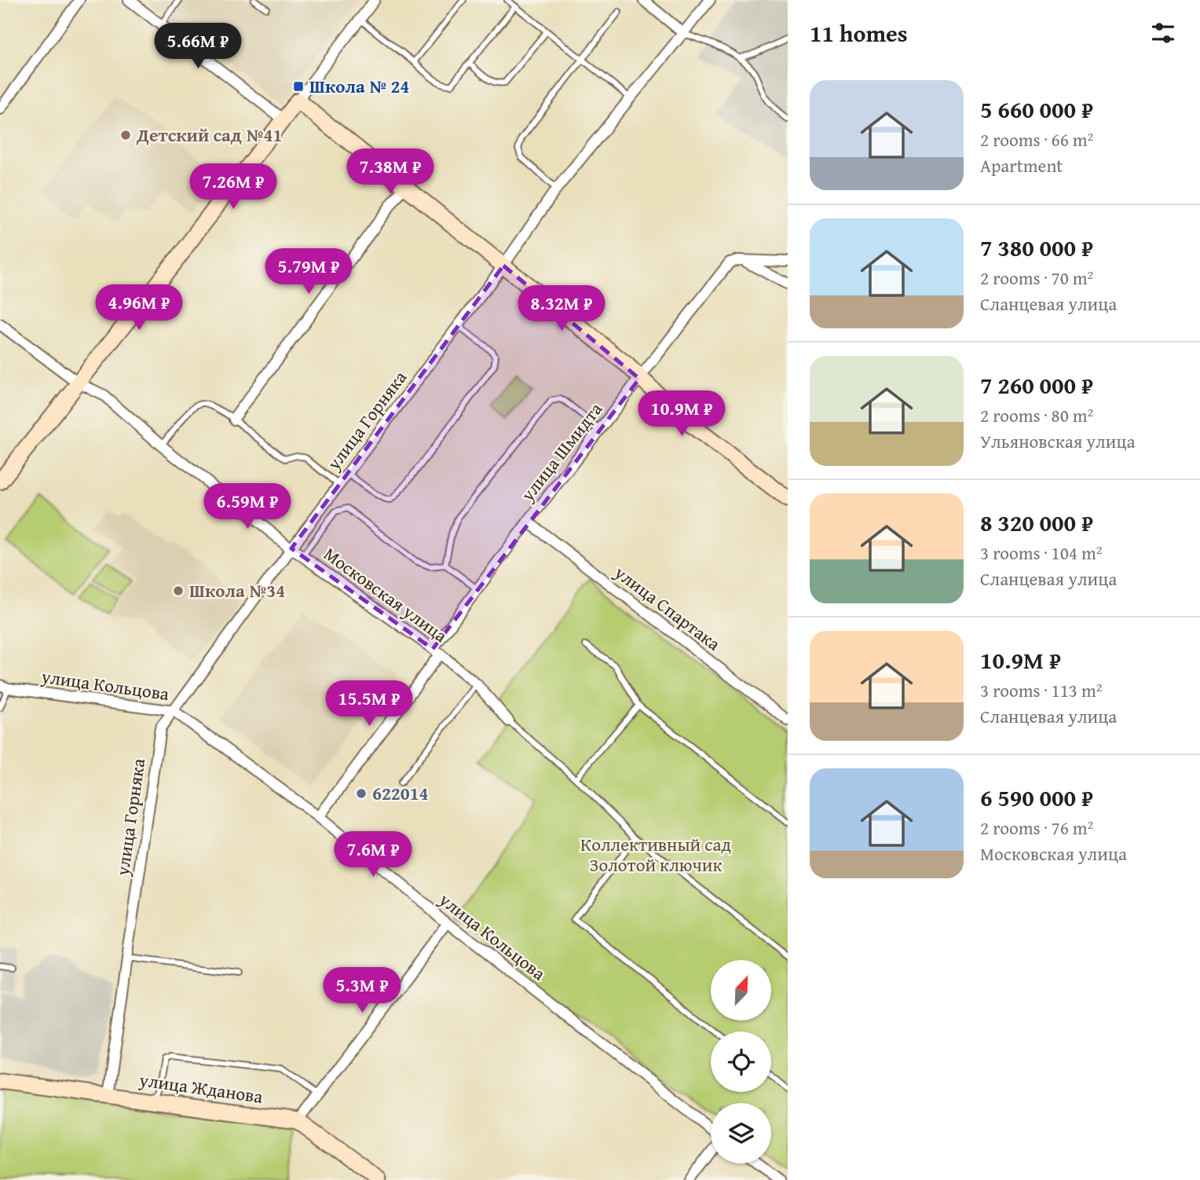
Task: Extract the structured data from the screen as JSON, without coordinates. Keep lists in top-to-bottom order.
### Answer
{
  "streets": {
    "main road": ["улица Жданова"],
    "street": [
      "улица Горняка",
      "улица Шмидта",
      "Московская улица",
      "улица Спартака",
      "улица Кольцова"
    ]
  },
  "crossings": [
    ["улица Горняка", "Московская улица"],
    ["улица Горняка", "улица Кольцова"],
    ["улица Горняка", "улица Жданова"],
    ["улица Шмидта", "Московская улица"],
    ["улица Шмидта", "улица Спартака"],
    ["улица Шмидта", "улица Кольцова"]
  ],
  "parks": ["Коллективный сад Золотой ключик"],
  "places": {
    "transit": ["Школа № 24"],
    "other": ["Детский сад №41", "Школа №34", "622014"]
  },
  "north": "top right",
  "page": {
    "heading": "11 homes",
    "price": [
      "5.66M ₽",
      "7.38M ₽",
      "7.26M ₽",
      "5.79M ₽",
      "4.96M ₽",
      "8.32M ₽",
      "10.9M ₽",
      "6.59M ₽",
      "15.5M ₽",
      "7.6M ₽",
      "5.3M ₽"
    ],
    "list": [
      {
        "name": "5 660 000 ₽",
        "note": "2 rooms · 66 m² · Apartment"
      },
      {
        "name": "7 380 000 ₽",
        "note": "2 rooms · 70 m² · Сланцевая улица"
      },
      {
        "name": "7 260 000 ₽",
        "note": "2 rooms · 80 m² · Ульяновская улица"
      },
      {
        "name": "8 320 000 ₽",
        "note": "3 rooms · 104 m² · Сланцевая улица"
      },
      {
        "name": "10.9M ₽",
        "note": "3 rooms · 113 m² · Сланцевая улица"
      },
      {
        "name": "6 590 000 ₽",
        "note": "2 rooms · 76 m² · Московская улица"
      }
    ]
  }
}
